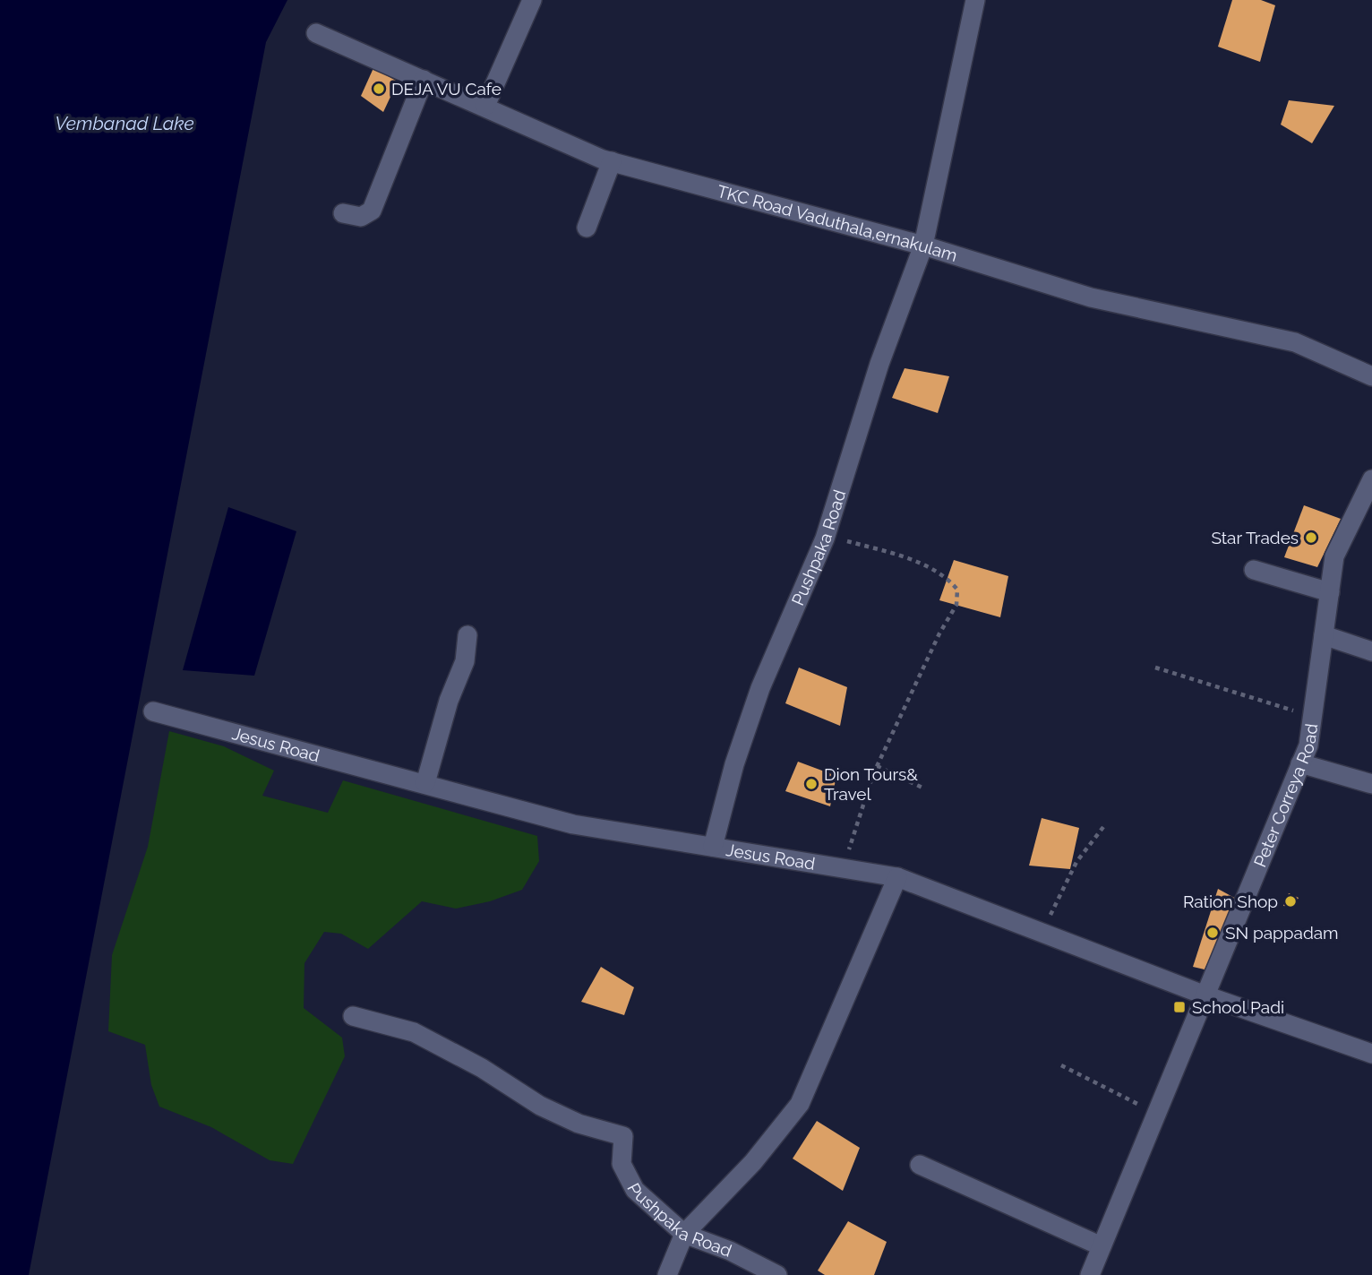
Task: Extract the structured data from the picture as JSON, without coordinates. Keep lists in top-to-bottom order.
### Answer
{
  "streets": {
    "street": [
      "TKC Road Vaduthala,ernakulam",
      "Pushpaka Road",
      "Jesus Road",
      "Peter Correya Road"
    ]
  },
  "crossings": [
    ["TKC Road Vaduthala,ernakulam", "Pushpaka Road"],
    ["Pushpaka Road", "Jesus Road"],
    ["Jesus Road", "Peter Correya Road"]
  ],
  "water": ["Vembanad Lake"],
  "places": {
    "other": [
      "DEJA VU Cafe",
      "Star Trades",
      "Dion Tours& Travel",
      "Ration Shop",
      "SN pappadam"
    ],
    "transit": ["School Padi"]
  }
}
